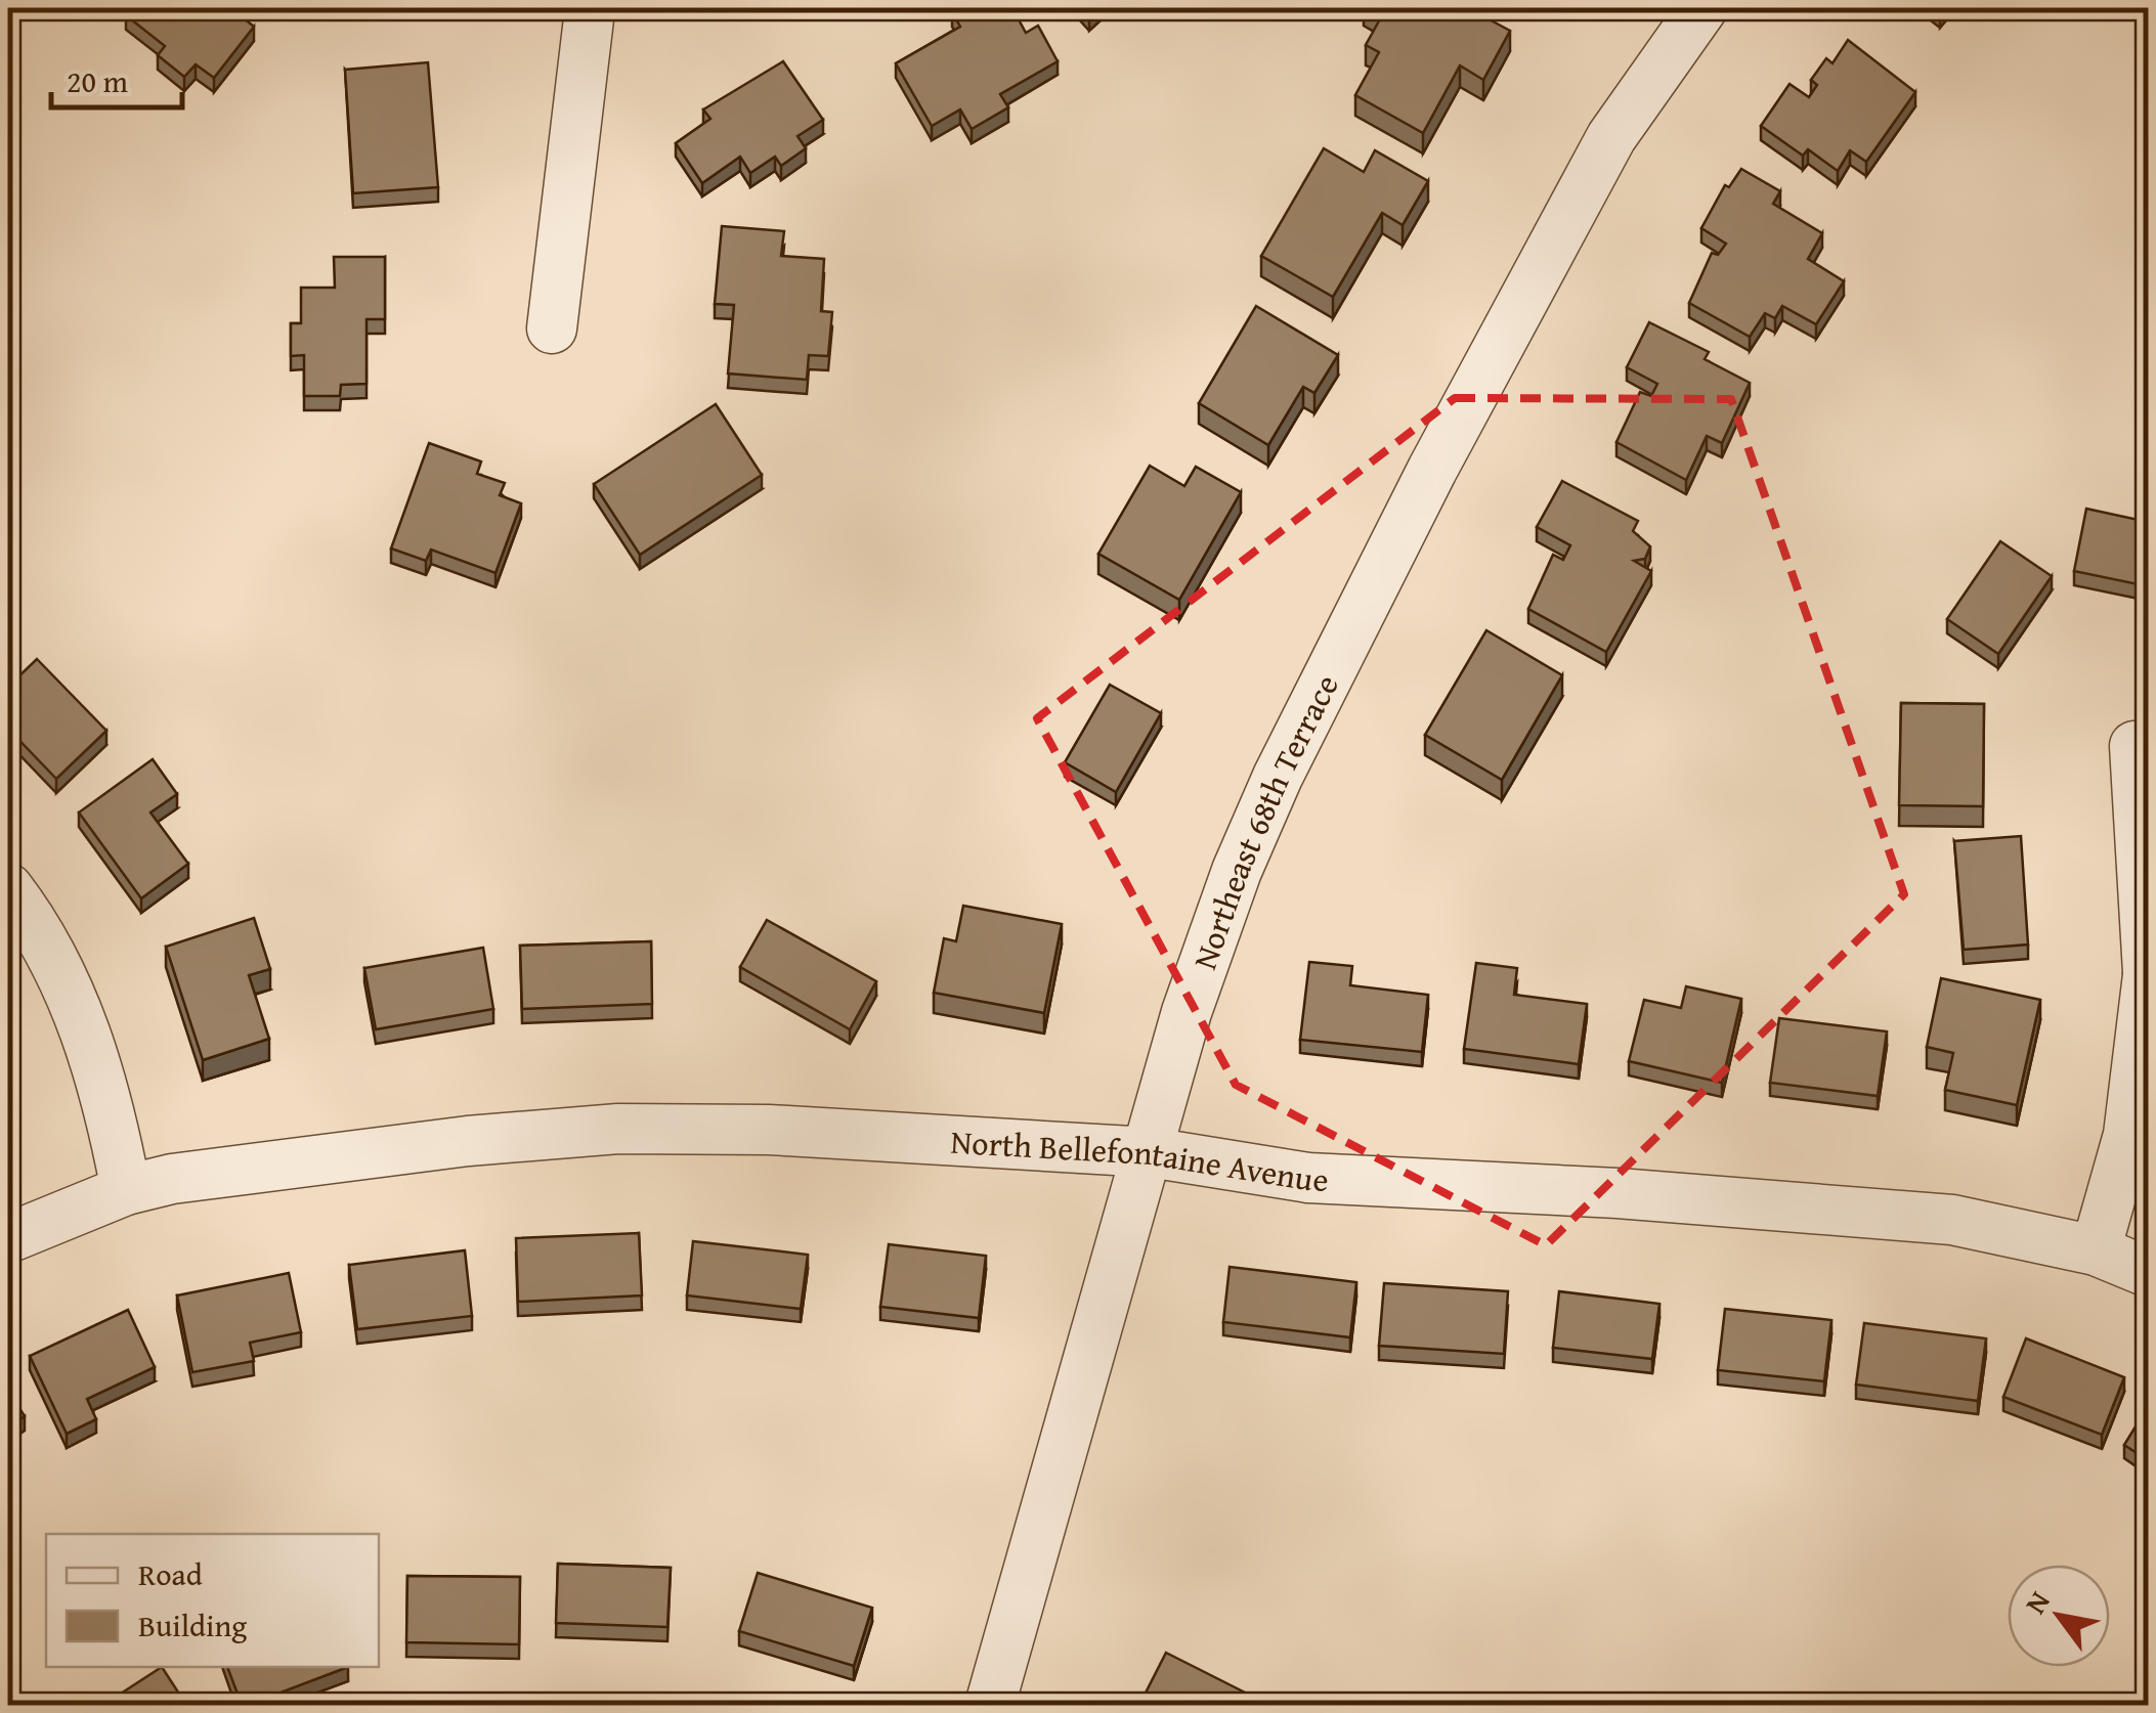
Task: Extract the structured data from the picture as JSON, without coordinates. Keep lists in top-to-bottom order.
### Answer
{
  "streets": {
    "street": ["Northeast 68th Terrace", "North Bellefontaine Avenue"]
  },
  "crossings": [
    ["Northeast 68th Terrace", "North Bellefontaine Avenue"]
  ],
  "legend": ["Road", "Building"],
  "scale_bar": "20 m",
  "north": "top left"
}
